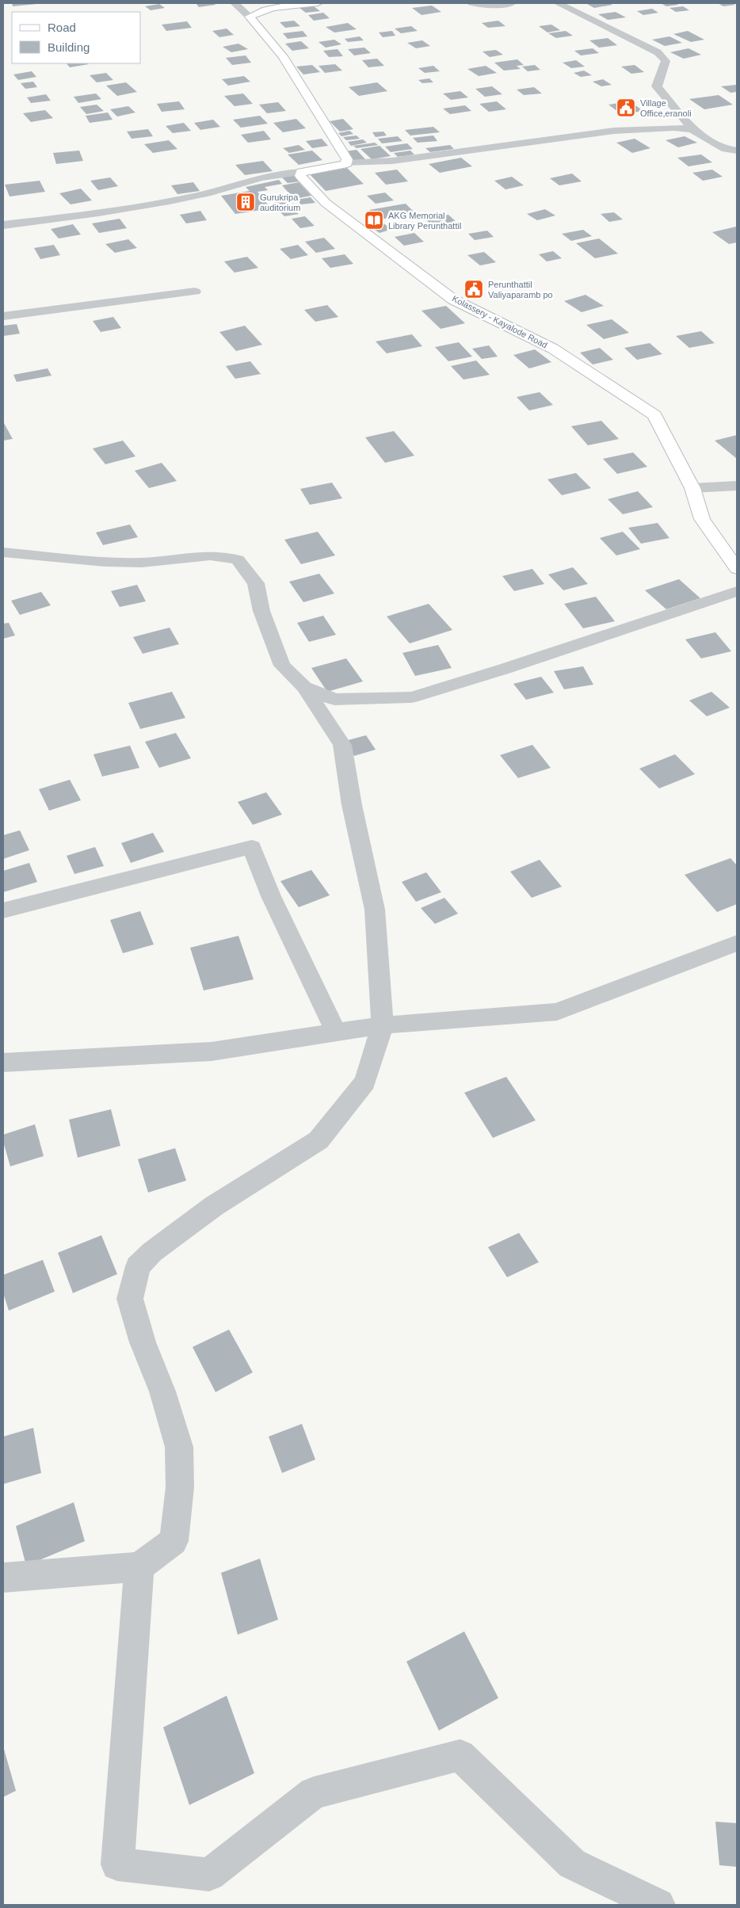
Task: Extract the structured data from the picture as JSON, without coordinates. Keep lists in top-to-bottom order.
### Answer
{
  "streets": {
    "main road": ["Kolassery - Kayalode Road"]
  },
  "places": {
    "public building": ["Village Office,eranoli", "Perunthattil Valiyaparamb po"],
    "building": ["Gurukripa auditorium"],
    "library": ["AKG Memorial Library Perunthattil"]
  },
  "legend": ["Road", "Building"]
}
